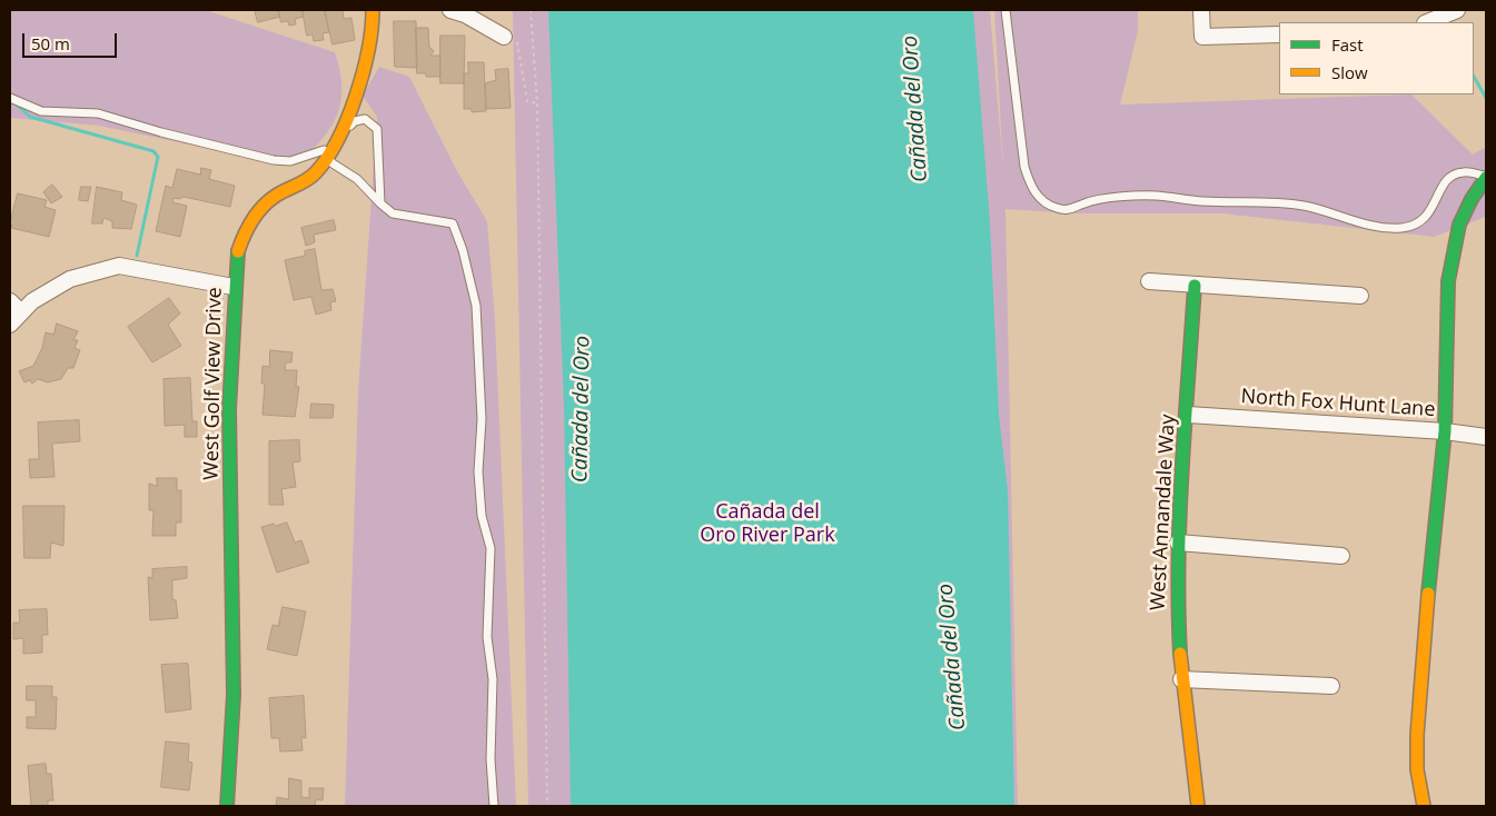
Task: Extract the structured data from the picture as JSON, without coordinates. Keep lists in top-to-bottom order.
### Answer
{
  "streets": {
    "street": ["West Golf View Drive", "North Fox Hunt Lane", "West Annandale Way"]
  },
  "crossings": [
    ["North Fox Hunt Lane", "West Annandale Way"]
  ],
  "water": ["Cañada del Oro"],
  "parks": ["Cañada del Oro River Park"],
  "legend": ["Fast", "Slow"],
  "scale_bar": "50 m"
}
